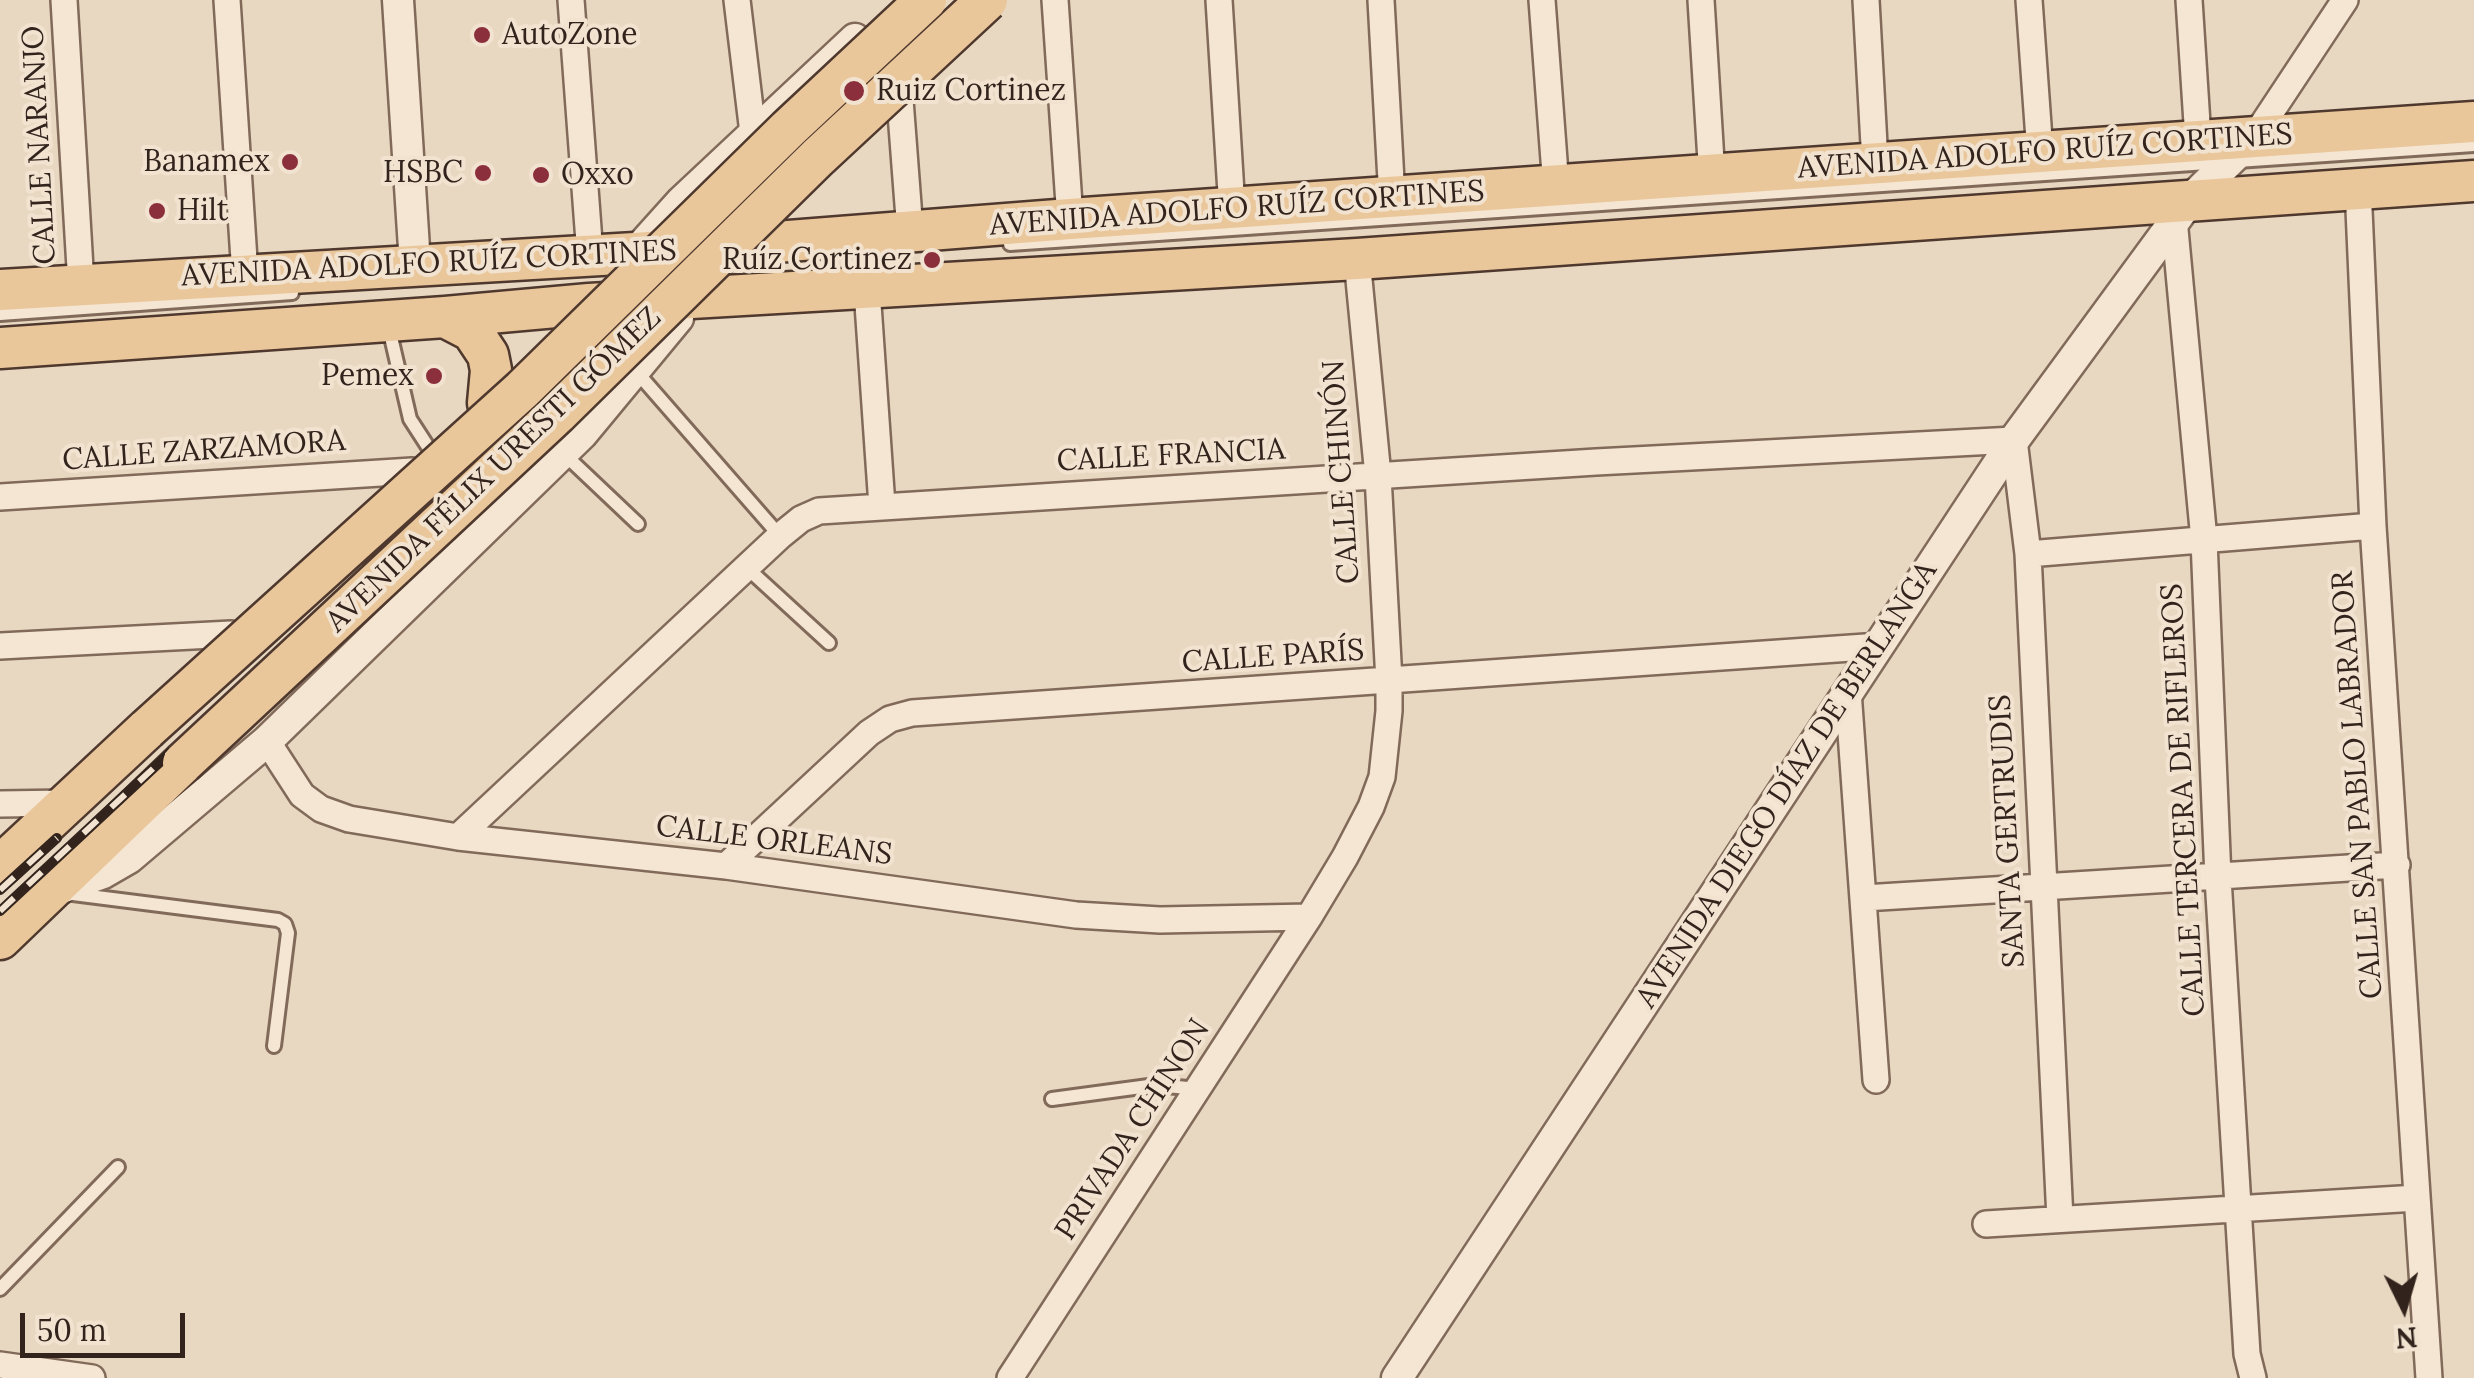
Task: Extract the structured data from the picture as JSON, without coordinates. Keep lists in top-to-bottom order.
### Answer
{
  "streets": {
    "main road": ["AVENIDA ADOLFO RUÍZ CORTINES", "AVENIDA FÉLIX URESTI GÓMEZ"],
    "street": [
      "CALLE NARANJO",
      "CALLE ZARZAMORA",
      "CALLE FRANCIA",
      "CALLE CHINÓN",
      "CALLE PARÍS",
      "AVENIDA DIEGO DÍAZ DE BERLANGA",
      "CALLE SAN PABLO LABRADOR",
      "CALLE TERCERA DE RIFLEROS",
      "SANTA GERTRUDIS",
      "CALLE ORLEANS",
      "PRIVADA CHINON"
    ]
  },
  "crossings": [
    ["CALLE NARANJO", "AVENIDA ADOLFO RUÍZ CORTINES"],
    ["AVENIDA ADOLFO RUÍZ CORTINES", "CALLE CHINÓN"],
    ["AVENIDA ADOLFO RUÍZ CORTINES", "AVENIDA DIEGO DÍAZ DE BERLANGA"],
    ["AVENIDA ADOLFO RUÍZ CORTINES", "CALLE SAN PABLO LABRADOR"],
    ["AVENIDA ADOLFO RUÍZ CORTINES", "CALLE TERCERA DE RIFLEROS"],
    ["CALLE FRANCIA", "CALLE CHINÓN"],
    ["CALLE FRANCIA", "AVENIDA DIEGO DÍAZ DE BERLANGA"],
    ["CALLE FRANCIA", "SANTA GERTRUDIS"],
    ["CALLE FRANCIA", "CALLE ORLEANS"],
    ["CALLE CHINÓN", "CALLE PARÍS"],
    ["CALLE CHINÓN", "CALLE ORLEANS"],
    ["CALLE CHINÓN", "PRIVADA CHINON"],
    ["CALLE PARÍS", "AVENIDA DIEGO DÍAZ DE BERLANGA"],
    ["CALLE PARÍS", "CALLE ORLEANS"],
    ["AVENIDA DIEGO DÍAZ DE BERLANGA", "CALLE TERCERA DE RIFLEROS"],
    ["AVENIDA DIEGO DÍAZ DE BERLANGA", "SANTA GERTRUDIS"],
    ["CALLE ORLEANS", "PRIVADA CHINON"]
  ],
  "places": [
    "AutoZone",
    "Ruiz Cortinez",
    "Banamex",
    "HSBC",
    "Oxxo",
    "Hilt",
    "Ruíz Cortinez",
    "Pemex"
  ],
  "scale_bar": "50 m",
  "north": "bottom"
}
